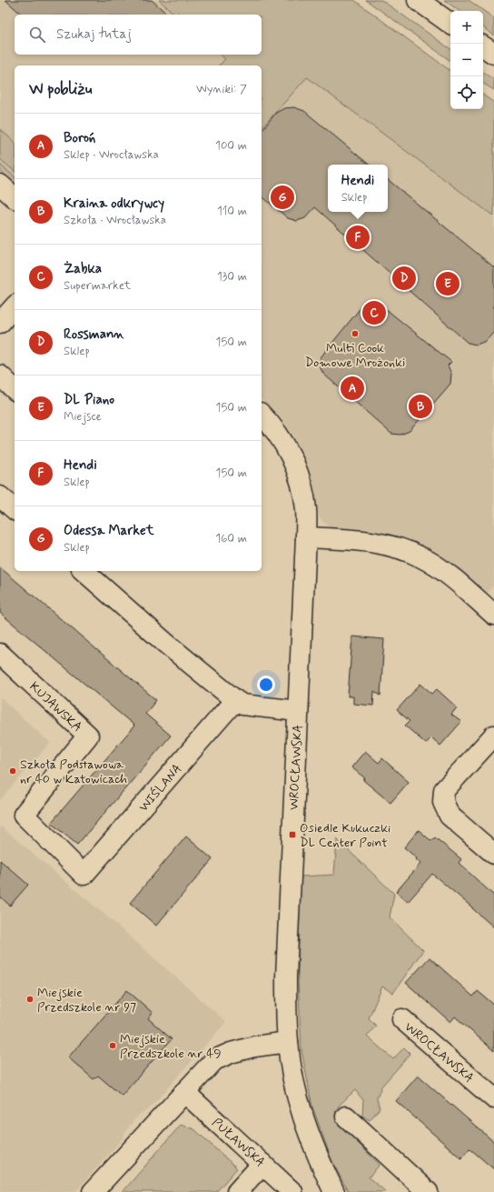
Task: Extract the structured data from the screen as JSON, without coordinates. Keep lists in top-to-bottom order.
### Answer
{
  "streets": {
    "main road": [
      "KUJAWSKA",
      "WROCŁAWSKA",
      "WIŚLANA",
      "PUŁAWSKA"
    ]
  },
  "crossings": [
    ["KUJAWSKA", "WIŚLANA"]
  ],
  "places": {
    "other": [
      "Multi Cook Domowe Mrożonki",
      "Szkoła Podstawowa nr 40 w Katowicach",
      "Miejskie Przedszkole nr 97",
      "Miejskie Przedszkole nr 49"
    ],
    "transit": ["Osiedle Kukuczki DL Center Point"]
  },
  "page": {
    "map_buttons": ["+", "−"],
    "search": "Szukaj tutaj",
    "heading": ["W pobliżu", "Wyniki: 7"],
    "list": [
      {
        "mark": "A",
        "name": "Boroń",
        "note": "Sklep · Wrocławska",
        "value": "100 m"
      },
      {
        "mark": "B",
        "name": "Kraina odkrywcy",
        "note": "Szkoła · Wrocławska",
        "value": "110 m"
      },
      {
        "mark": "C",
        "name": "Żabka",
        "note": "Supermarket",
        "value": "130 m"
      },
      {
        "mark": "D",
        "name": "Rossmann",
        "note": "Sklep",
        "value": "150 m"
      },
      {
        "mark": "E",
        "name": "DL Piano",
        "note": "Miejsce",
        "value": "150 m"
      },
      {
        "mark": "F",
        "name": "Hendi",
        "note": "Sklep",
        "value": "150 m"
      },
      {
        "mark": "G",
        "name": "Odessa Market",
        "note": "Sklep",
        "value": "160 m"
      }
    ],
    "popup": ["Hendi", "Sklep"],
    "pins": [
      "G",
      "F",
      "D",
      "E",
      "C",
      "A",
      "B"
    ]
  }
}
